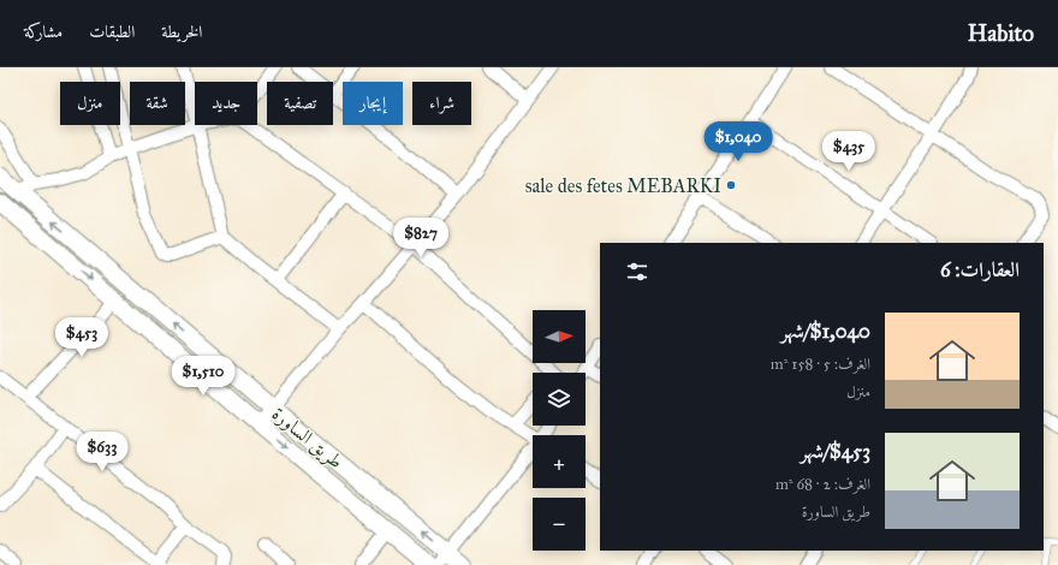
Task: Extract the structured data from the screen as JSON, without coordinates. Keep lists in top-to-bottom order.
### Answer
{
  "streets": {
    "main road": ["طريق الساورة"]
  },
  "places": ["sale des fetes MEBARKI"],
  "north": "right",
  "page": {
    "header": "Habito",
    "nav": ["الخريطة", "الطبقات", "مشاركة"],
    "chip": [
      "شراء",
      "إيجار",
      "تصفية",
      "جديد",
      "شقة",
      "منزل"
    ],
    "price": [
      "$1,040",
      "$435",
      "$827",
      "$453",
      "$1,510",
      "$633"
    ],
    "heading": "العقارات: 6",
    "list": [
      {
        "name": "$1,040/شهر",
        "note": "الغرف: 5 · 158 m² · منزل"
      },
      {
        "name": "$453/شهر",
        "note": "الغرف: 2 · 68 m² · طريق الساورة"
      }
    ],
    "map_buttons": ["+", "−"]
  }
}
